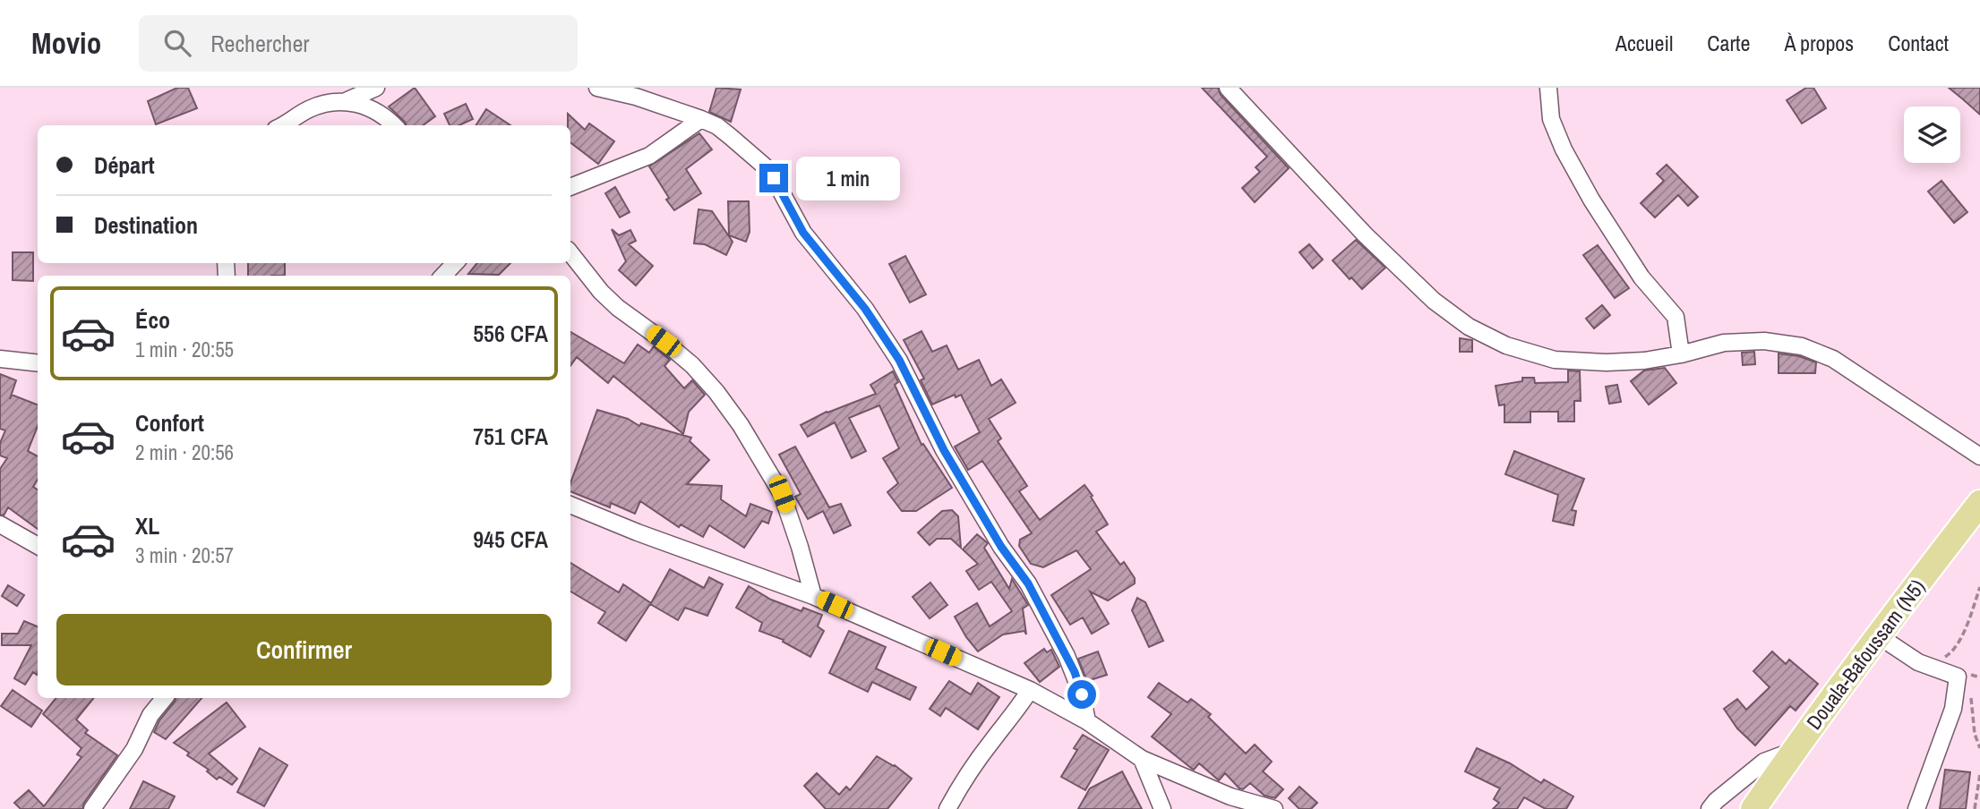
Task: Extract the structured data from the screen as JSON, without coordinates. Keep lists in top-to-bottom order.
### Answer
{
  "streets": {
    "highway": ["Douala-Bafoussam (N5)"]
  },
  "page": {
    "header": "Movio",
    "search": "Rechercher",
    "nav": [
      "Accueil",
      "Carte",
      "À propos",
      "Contact"
    ],
    "banner": ["Départ", "Destination"],
    "bubble": "1 min",
    "list": [
      {
        "name": "Éco",
        "note": "1 min · 20:55",
        "value": "556 CFA"
      },
      {
        "name": "Confort",
        "note": "2 min · 20:56",
        "value": "751 CFA"
      },
      {
        "name": "XL",
        "note": "3 min · 20:57",
        "value": "945 CFA"
      }
    ],
    "buttons": "Confirmer"
  }
}
